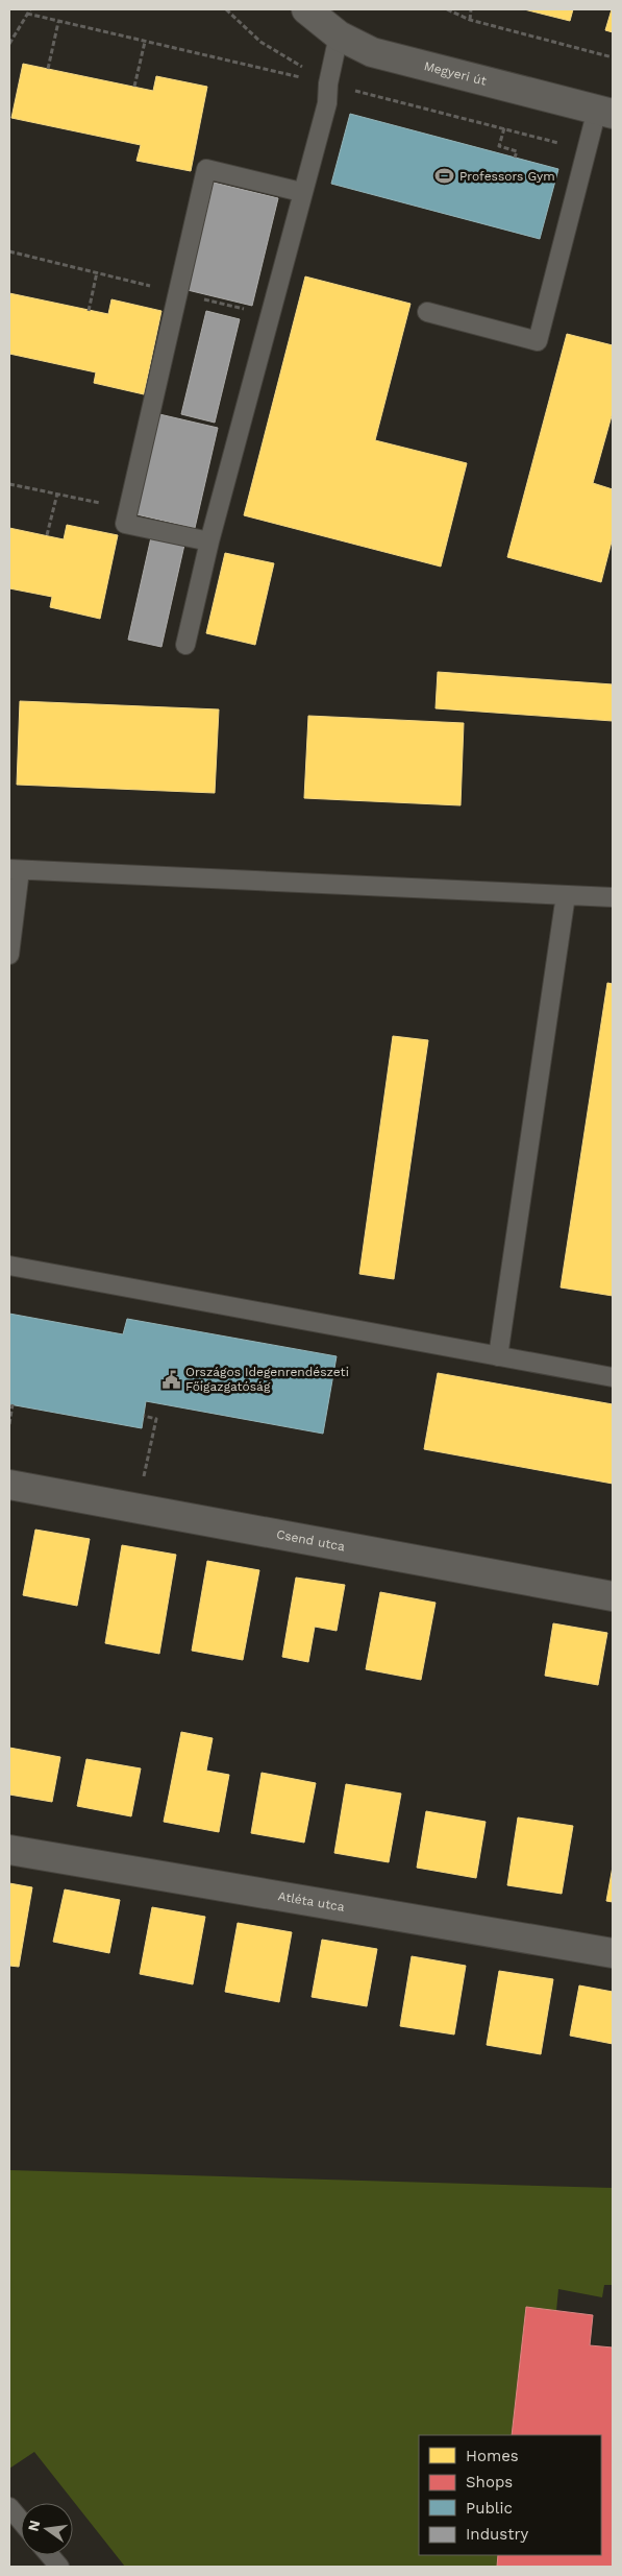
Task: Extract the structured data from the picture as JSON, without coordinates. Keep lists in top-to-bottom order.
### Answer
{
  "streets": {
    "street": ["Megyeri út", "Csend utca", "Atléta utca"]
  },
  "places": {
    "sports": ["Professors Gym"],
    "public building": ["Országos Idegenrendészeti Főigazgatóság"]
  },
  "legend": [
    "Homes",
    "Shops",
    "Public",
    "Industry"
  ],
  "north": "left"
}
